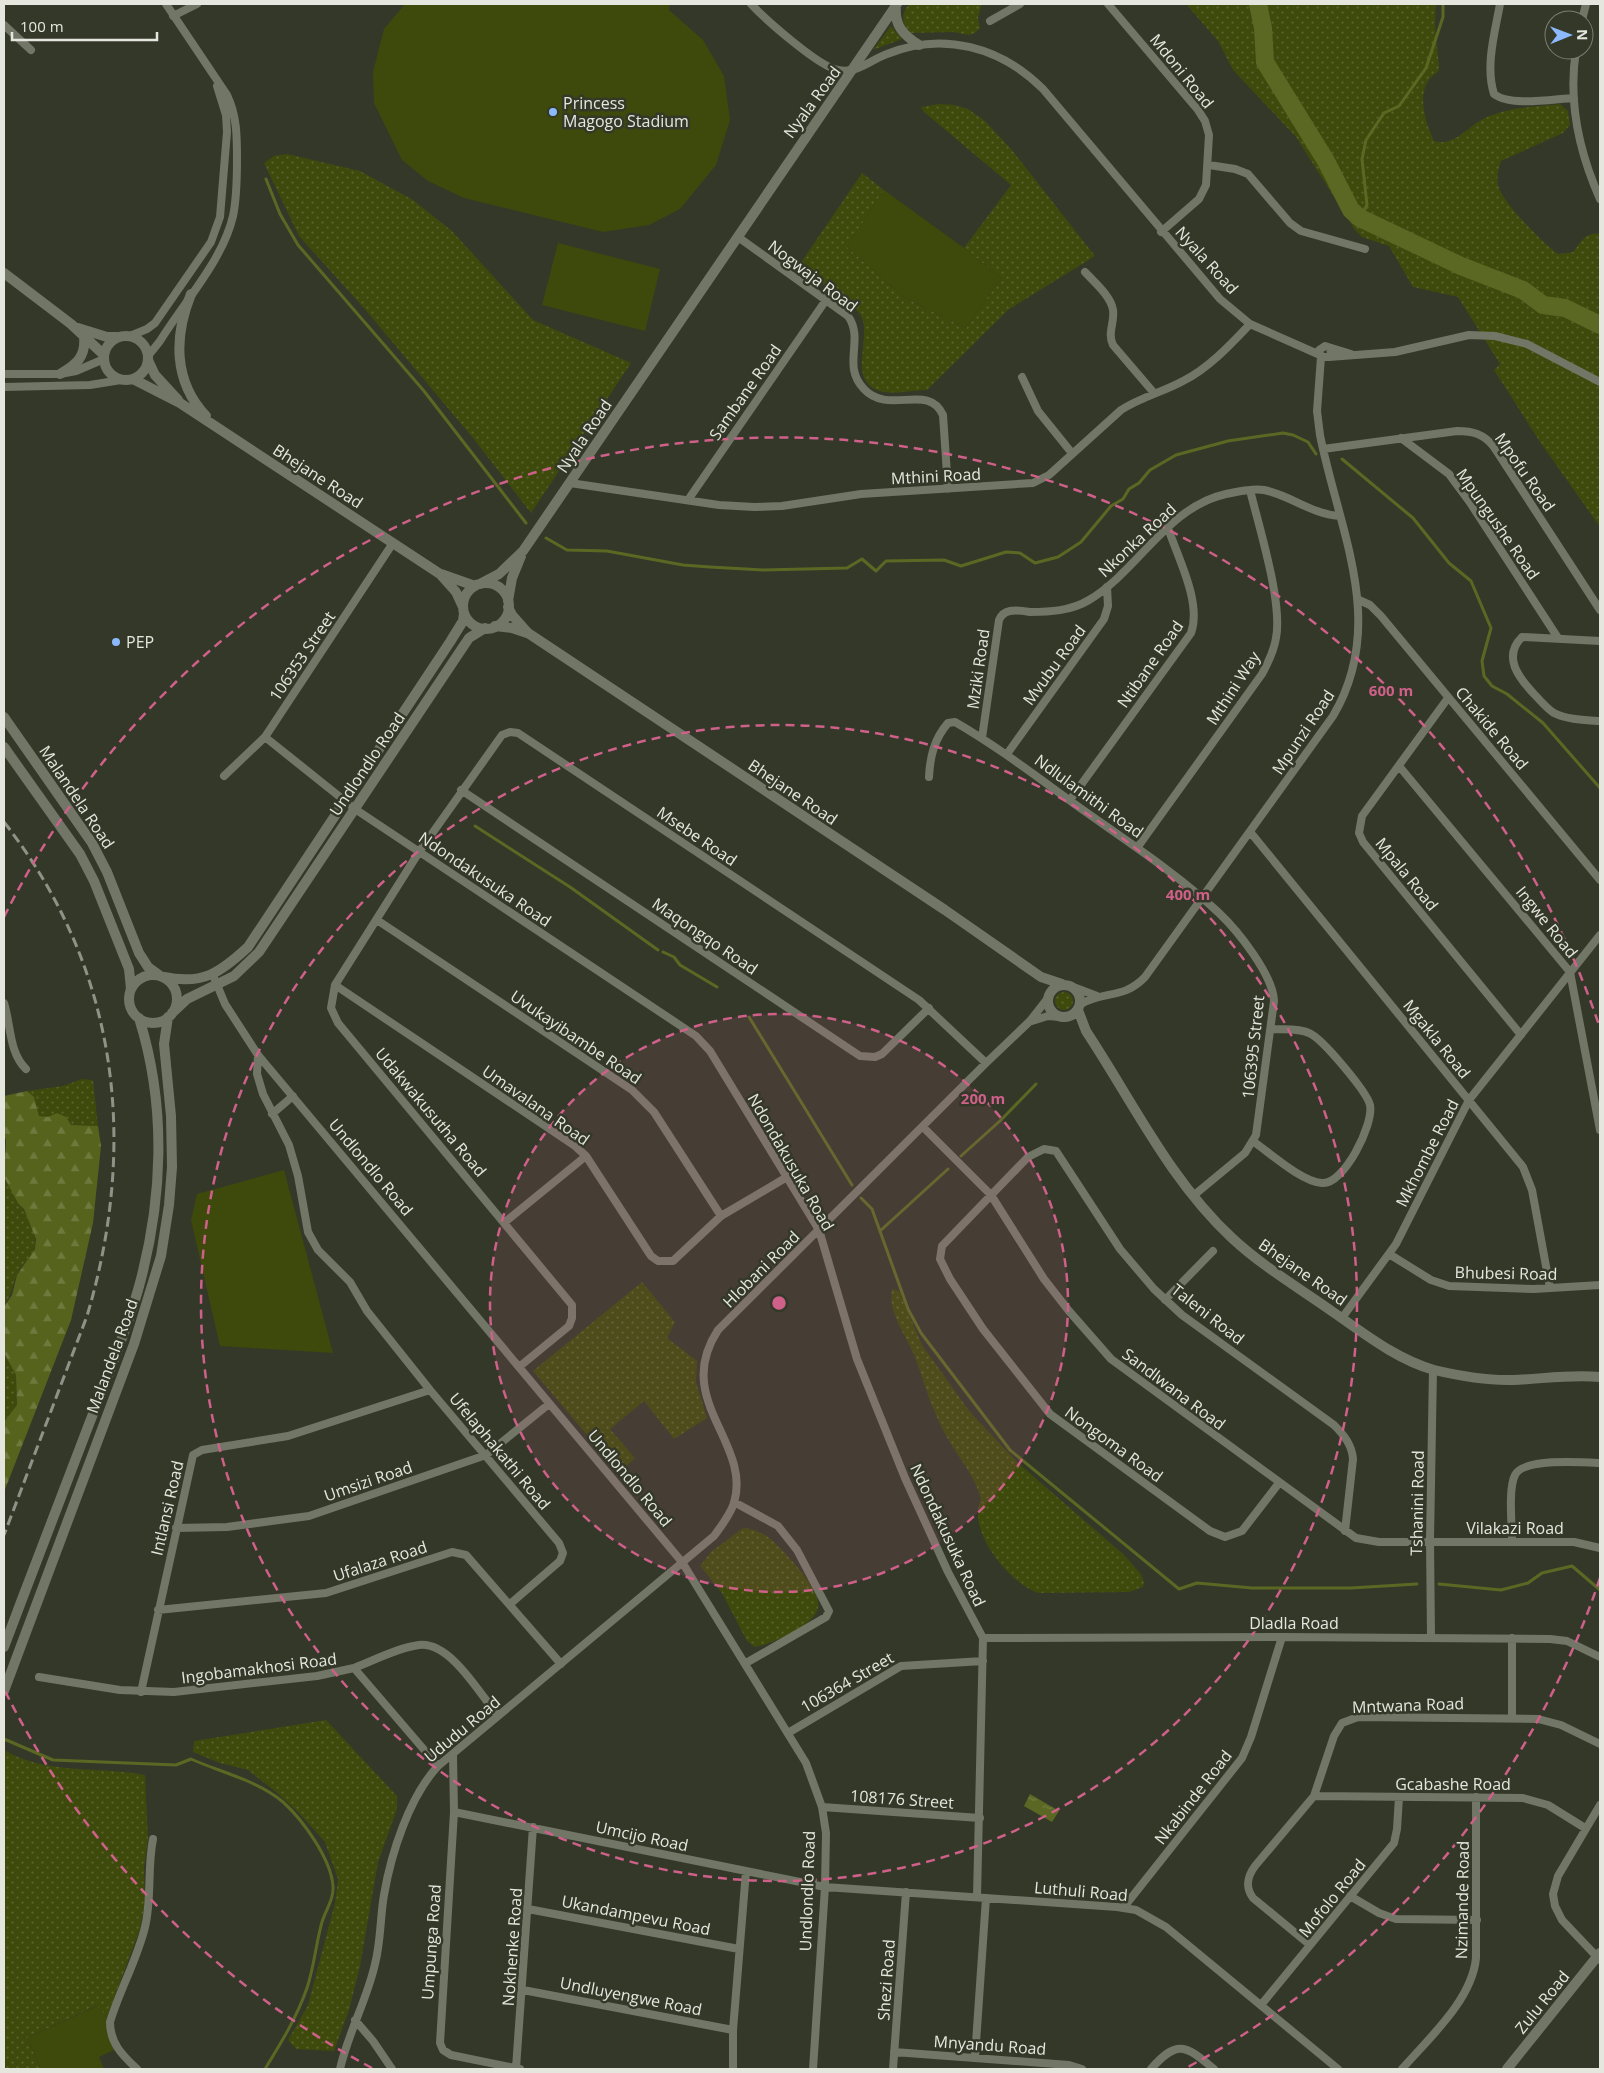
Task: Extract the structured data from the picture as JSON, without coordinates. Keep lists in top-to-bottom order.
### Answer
{
  "streets": {
    "main road": [
      "Nyala Road",
      "Bhejane Road",
      "Undlondlo Road",
      "Malandela Road",
      "Zulu Road"
    ],
    "street": [
      "Mdoni Road",
      "Nogwaja Road",
      "Sambane Road",
      "Mpofu Road",
      "Mthini Road",
      "Mpungushe Road",
      "Nkonka Road",
      "106353 Street",
      "Ntibane Road",
      "Mvubu Road",
      "Mziki Road",
      "Mthini Way",
      "Chakide Road",
      "Mpunzi Road",
      "Ndlulamithi Road",
      "Msebe Road",
      "Mpala Road",
      "Ndondakusuka Road",
      "Ingwe Road",
      "Maqongqo Road",
      "Uvukayibambe Road",
      "Mgakla Road",
      "106395 Street",
      "Umavalana Road",
      "Udakwakusutha Road",
      "Mkhombe Road",
      "Hlobani Road",
      "Bhubesi Road",
      "Taleni Road",
      "Sandlwana Road",
      "Nongoma Road",
      "Ufelaphakathi Road",
      "Umsizi Road",
      "Tshanini Road",
      "Intlansi Road",
      "Vilakazi Road",
      "Ufalaza Road",
      "Dladla Road",
      "Ingobamakhosi Road",
      "106364 Street",
      "Mntwana Road",
      "Ududu Road",
      "Gcabashe Road",
      "Nkabinde Road",
      "108176 Street",
      "Umcijo Road",
      "Luthuli Road",
      "Mofolo Road",
      "Nzimande Road",
      "Ukandampevu Road",
      "Umpunga Road",
      "Nokhenke Road",
      "Shezi Road",
      "Undluyengwe Road",
      "Mnyandu Road"
    ]
  },
  "crossings": [
    ["Mdoni Road", "Nyala Road"],
    ["Nyala Road", "Nogwaja Road"],
    ["Nyala Road", "Bhejane Road"],
    ["Nyala Road", "Mthini Road"],
    ["Nyala Road", "Mpunzi Road"],
    ["Nyala Road", "Undlondlo Road"],
    ["Nogwaja Road", "Sambane Road"],
    ["Nogwaja Road", "Mthini Road"],
    ["Sambane Road", "Mthini Road"],
    ["Mpofu Road", "Mpungushe Road"],
    ["Mpofu Road", "Mpunzi Road"],
    ["Bhejane Road", "106353 Street"],
    ["Bhejane Road", "Mpunzi Road"],
    ["Bhejane Road", "Undlondlo Road"],
    ["Bhejane Road", "106395 Street"],
    ["Bhejane Road", "Mkhombe Road"],
    ["Bhejane Road", "Hlobani Road"],
    ["Bhejane Road", "Tshanini Road"],
    ["Nkonka Road", "Ntibane Road"],
    ["Nkonka Road", "Mvubu Road"],
    ["Nkonka Road", "Mziki Road"],
    ["Nkonka Road", "Mthini Way"],
    ["Nkonka Road", "Mpunzi Road"],
    ["106353 Street", "Ndondakusuka Road"],
    ["Ntibane Road", "Ndlulamithi Road"],
    ["Mvubu Road", "Ndlulamithi Road"],
    ["Mziki Road", "Ndlulamithi Road"],
    ["Mthini Way", "Ndlulamithi Road"],
    ["Chakide Road", "Mpunzi Road"],
    ["Chakide Road", "Mpala Road"],
    ["Mpunzi Road", "Ndlulamithi Road"],
    ["Mpunzi Road", "Mgakla Road"],
    ["Mpunzi Road", "106395 Street"],
    ["Mpunzi Road", "Hlobani Road"],
    ["Undlondlo Road", "Malandela Road"],
    ["Undlondlo Road", "Ndondakusuka Road"],
    ["Undlondlo Road", "Udakwakusutha Road"],
    ["Undlondlo Road", "Hlobani Road"],
    ["Undlondlo Road", "Ufelaphakathi Road"],
    ["Undlondlo Road", "Umsizi Road"],
    ["Undlondlo Road", "106364 Street"],
    ["Undlondlo Road", "Ududu Road"],
    ["Undlondlo Road", "108176 Street"],
    ["Undlondlo Road", "Umcijo Road"],
    ["Undlondlo Road", "Luthuli Road"],
    ["Ndlulamithi Road", "106395 Street"],
    ["Msebe Road", "Ndondakusuka Road"],
    ["Msebe Road", "Maqongqo Road"],
    ["Msebe Road", "Udakwakusutha Road"],
    ["Msebe Road", "Hlobani Road"],
    ["Mpala Road", "Ingwe Road"],
    ["Mpala Road", "Mkhombe Road"],
    ["Ndondakusuka Road", "Umavalana Road"],
    ["Ndondakusuka Road", "Udakwakusutha Road"],
    ["Ndondakusuka Road", "Hlobani Road"],
    ["Ndondakusuka Road", "Dladla Road"],
    ["Ndondakusuka Road", "106364 Street"],
    ["Ndondakusuka Road", "108176 Street"],
    ["Ndondakusuka Road", "Luthuli Road"],
    ["Ingwe Road", "Mkhombe Road"],
    ["Uvukayibambe Road", "Umavalana Road"],
    ["Uvukayibambe Road", "Udakwakusutha Road"],
    ["Mgakla Road", "Mkhombe Road"],
    ["Mgakla Road", "Bhubesi Road"],
    ["Umavalana Road", "Udakwakusutha Road"],
    ["Mkhombe Road", "Bhubesi Road"],
    ["Hlobani Road", "Sandlwana Road"],
    ["Hlobani Road", "Ududu Road"],
    ["Taleni Road", "Sandlwana Road"],
    ["Taleni Road", "Nongoma Road"],
    ["Sandlwana Road", "Nongoma Road"],
    ["Sandlwana Road", "Tshanini Road"],
    ["Sandlwana Road", "Vilakazi Road"],
    ["Ufelaphakathi Road", "Umsizi Road"],
    ["Ufelaphakathi Road", "Intlansi Road"],
    ["Ufelaphakathi Road", "Ufalaza Road"],
    ["Umsizi Road", "Intlansi Road"],
    ["Tshanini Road", "Vilakazi Road"],
    ["Tshanini Road", "Dladla Road"],
    ["Intlansi Road", "Ufalaza Road"],
    ["Intlansi Road", "Ingobamakhosi Road"],
    ["Ufalaza Road", "Ududu Road"],
    ["Dladla Road", "Nkabinde Road"],
    ["Ingobamakhosi Road", "Ududu Road"],
    ["Mntwana Road", "Gcabashe Road"],
    ["Mntwana Road", "Mofolo Road"],
    ["Ududu Road", "Umpunga Road"],
    ["Gcabashe Road", "Mofolo Road"],
    ["Gcabashe Road", "Nzimande Road"],
    ["Nkabinde Road", "Luthuli Road"],
    ["Umcijo Road", "Luthuli Road"],
    ["Umcijo Road", "Umpunga Road"],
    ["Umcijo Road", "Nokhenke Road"],
    ["Luthuli Road", "Mofolo Road"],
    ["Luthuli Road", "Shezi Road"],
    ["Ukandampevu Road", "Nokhenke Road"],
    ["Umpunga Road", "Nokhenke Road"],
    ["Nokhenke Road", "Undluyengwe Road"],
    ["Shezi Road", "Mnyandu Road"]
  ],
  "places": ["Princess Magogo Stadium", "PEP"],
  "scale_bar": "100 m",
  "north": "right",
  "rings": ["600 m", "400 m", "200 m"]
}
